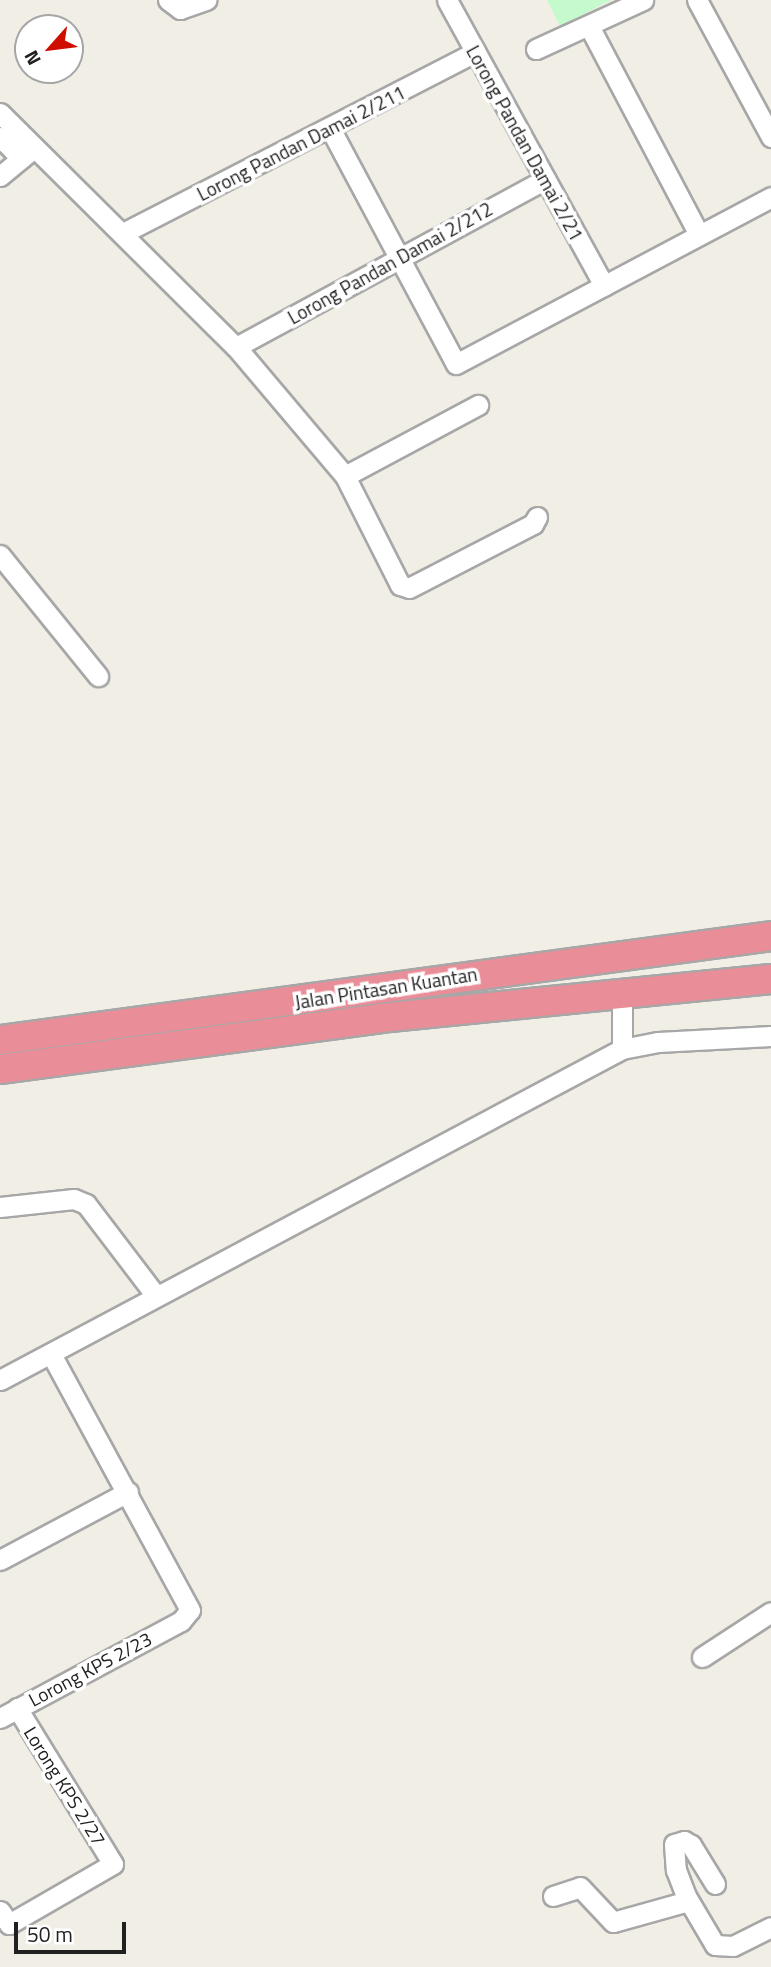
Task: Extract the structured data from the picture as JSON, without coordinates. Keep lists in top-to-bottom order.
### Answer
{
  "streets": {
    "highway": ["Jalan Pintasan Kuantan"],
    "street": [
      "Lorong Pandan Damai 2/211",
      "Lorong Pandan Damai 2/21",
      "Lorong Pandan Damai 2/212",
      "Lorong KPS 2/23",
      "Lorong KPS 2/27"
    ]
  },
  "crossings": [
    ["Lorong Pandan Damai 2/211", "Lorong Pandan Damai 2/21"],
    ["Lorong Pandan Damai 2/21", "Lorong Pandan Damai 2/212"],
    ["Lorong KPS 2/23", "Lorong KPS 2/27"]
  ],
  "scale_bar": "50 m",
  "north": "bottom left"
}
